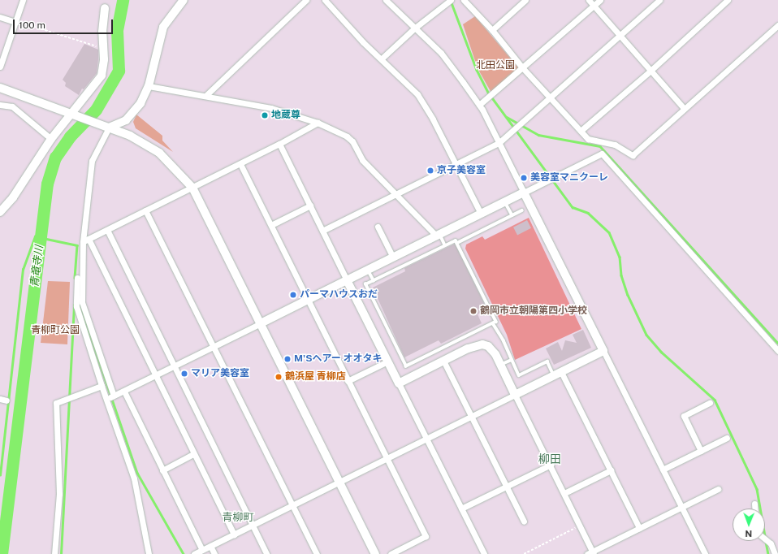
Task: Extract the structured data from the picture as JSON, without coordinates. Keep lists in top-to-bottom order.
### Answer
{
  "districts": ["柳田", "青柳町"],
  "water": ["青竜寺川"],
  "parks": ["北田公園", "青柳町公園"],
  "places": [
    "地蔵尊",
    "京子美容室",
    "美容室マニクーレ",
    "パーマハウスおだ",
    "鶴岡市立朝陽第四小学校",
    "M'Sヘアー オオタキ",
    "マリア美容室",
    "鶴浜屋 青柳店"
  ],
  "scale_bar": "100 m",
  "north": "bottom"
}
